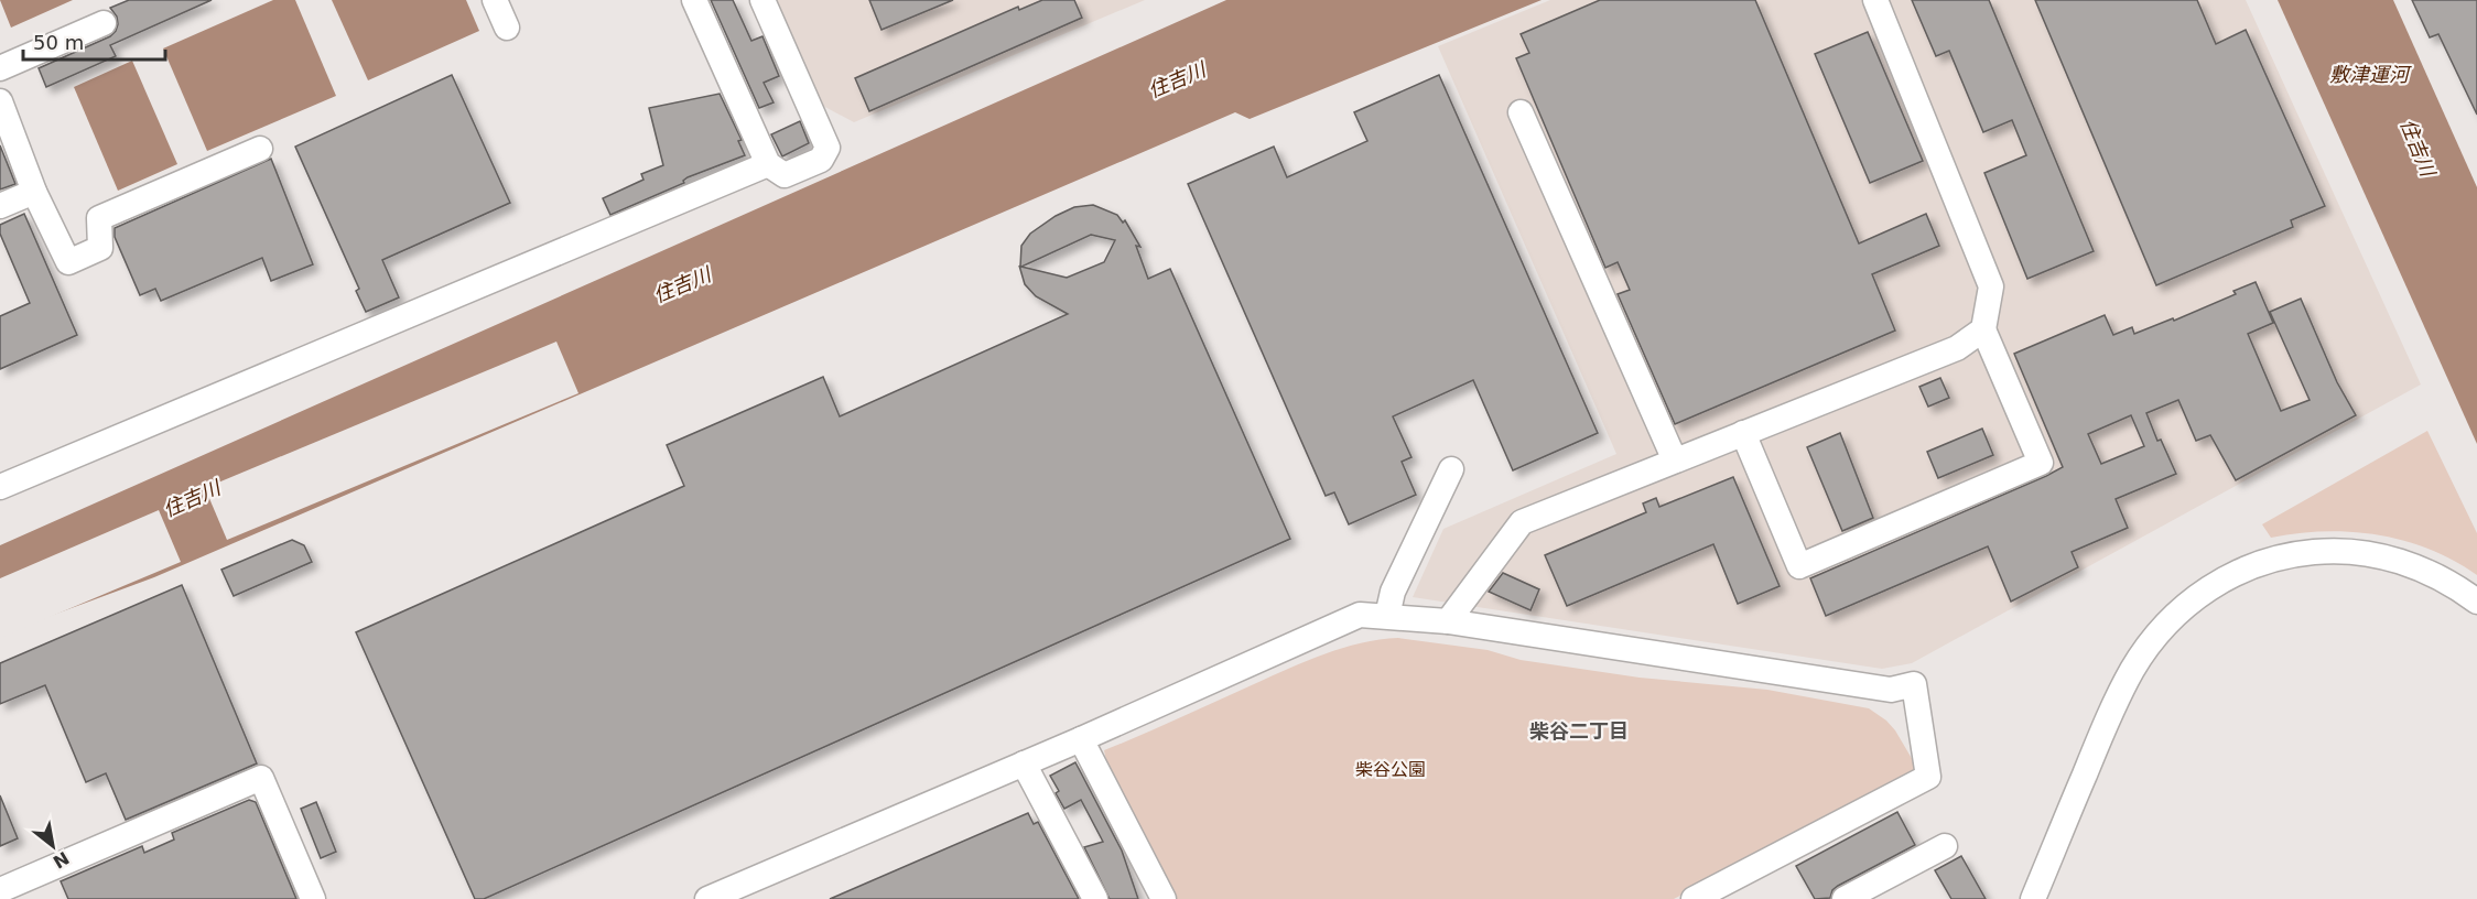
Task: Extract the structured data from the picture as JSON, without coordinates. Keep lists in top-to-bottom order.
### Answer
{
  "districts": ["柴谷二丁目"],
  "water": ["敷津運河", "住吉川"],
  "parks": ["柴谷公園"],
  "scale_bar": "50 m",
  "north": "bottom right"
}
